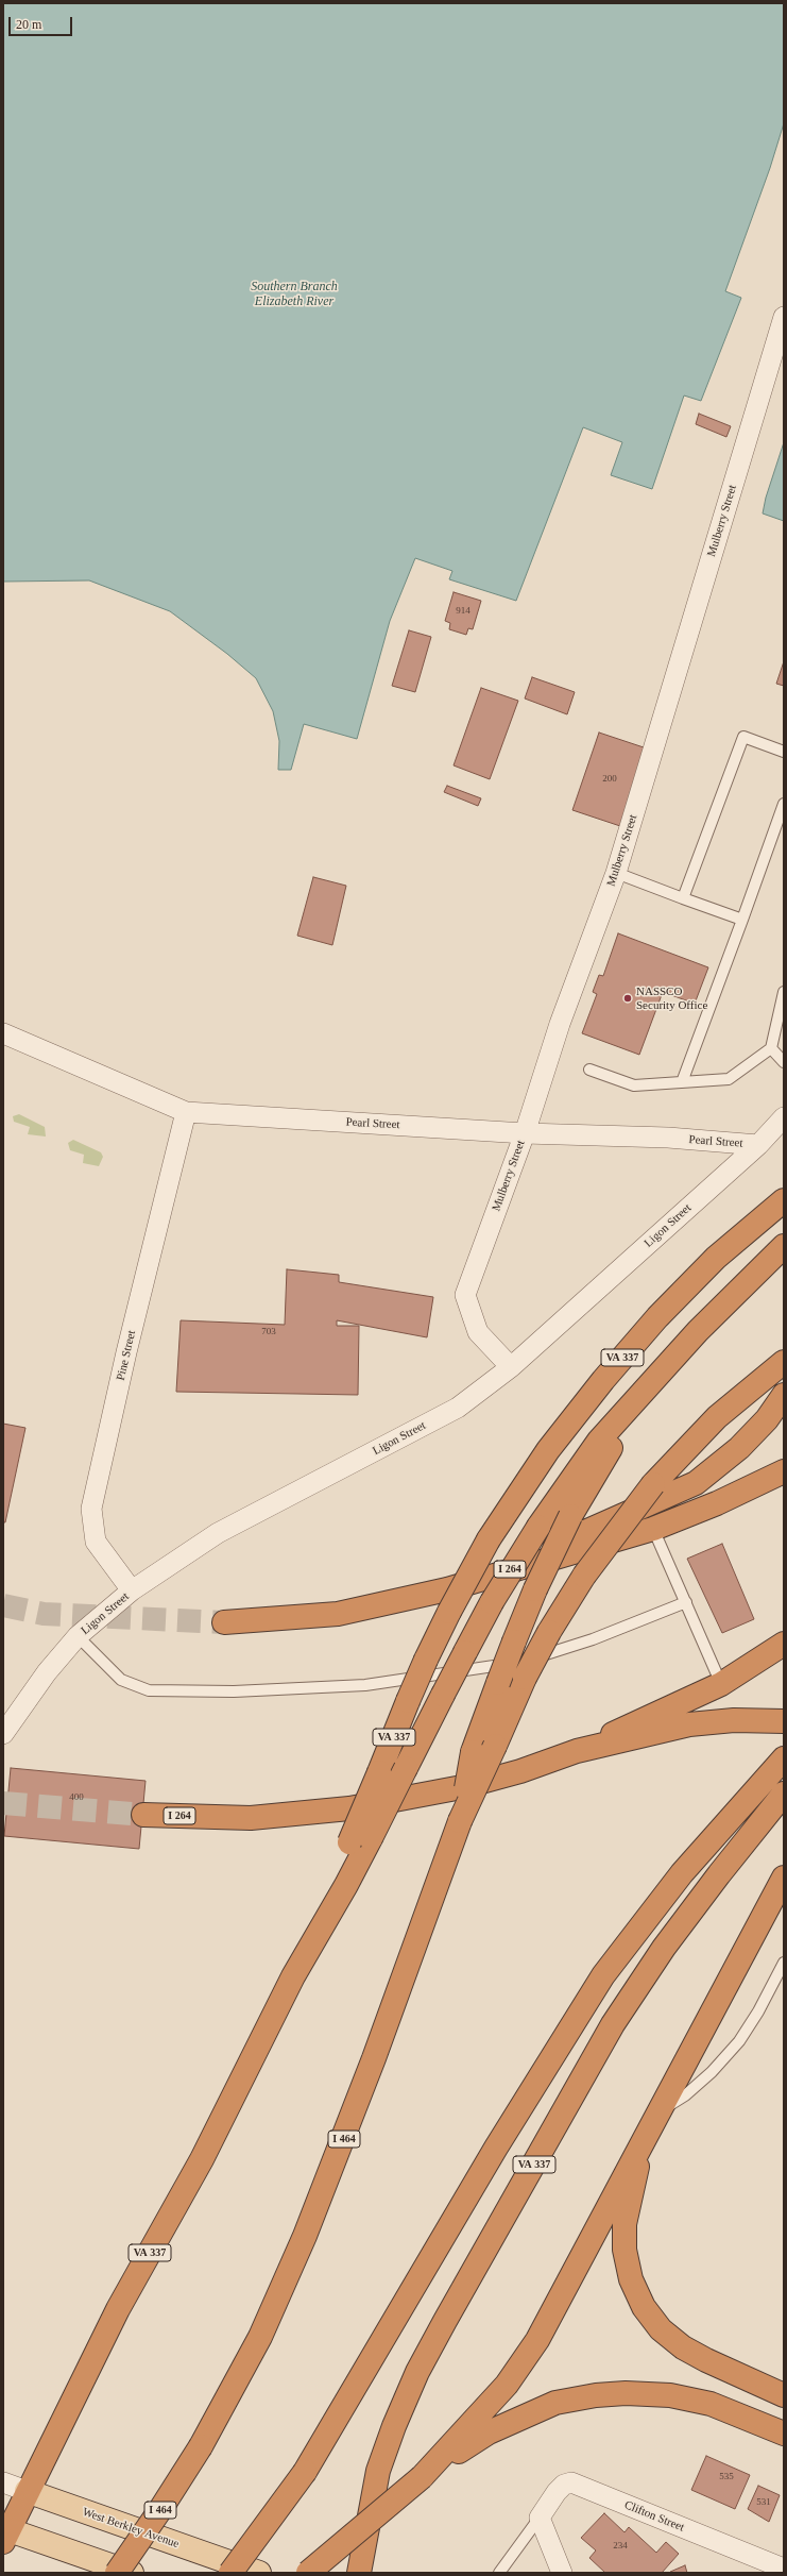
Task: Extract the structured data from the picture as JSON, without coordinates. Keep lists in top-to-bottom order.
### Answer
{
  "streets": {
    "highway": ["VA 337", "I 264", "I 464"],
    "main road": ["West Berkley Avenue"],
    "street": [
      "Mulberry Street",
      "Pearl Street",
      "Ligon Street",
      "Pine Street",
      "Clifton Street"
    ]
  },
  "crossings": [
    ["Mulberry Street", "Pearl Street"],
    ["Mulberry Street", "Ligon Street"],
    ["Pearl Street", "Ligon Street"],
    ["Pearl Street", "Pine Street"],
    ["Ligon Street", "Pine Street"],
    ["VA 337", "West Berkley Avenue"]
  ],
  "water": ["Southern Branch Elizabeth River"],
  "places": ["NASSCO Security Office"],
  "house_numbers": [
    "914",
    "200",
    "703",
    "400",
    "535",
    "531",
    "234"
  ],
  "scale_bar": "20 m"
}
